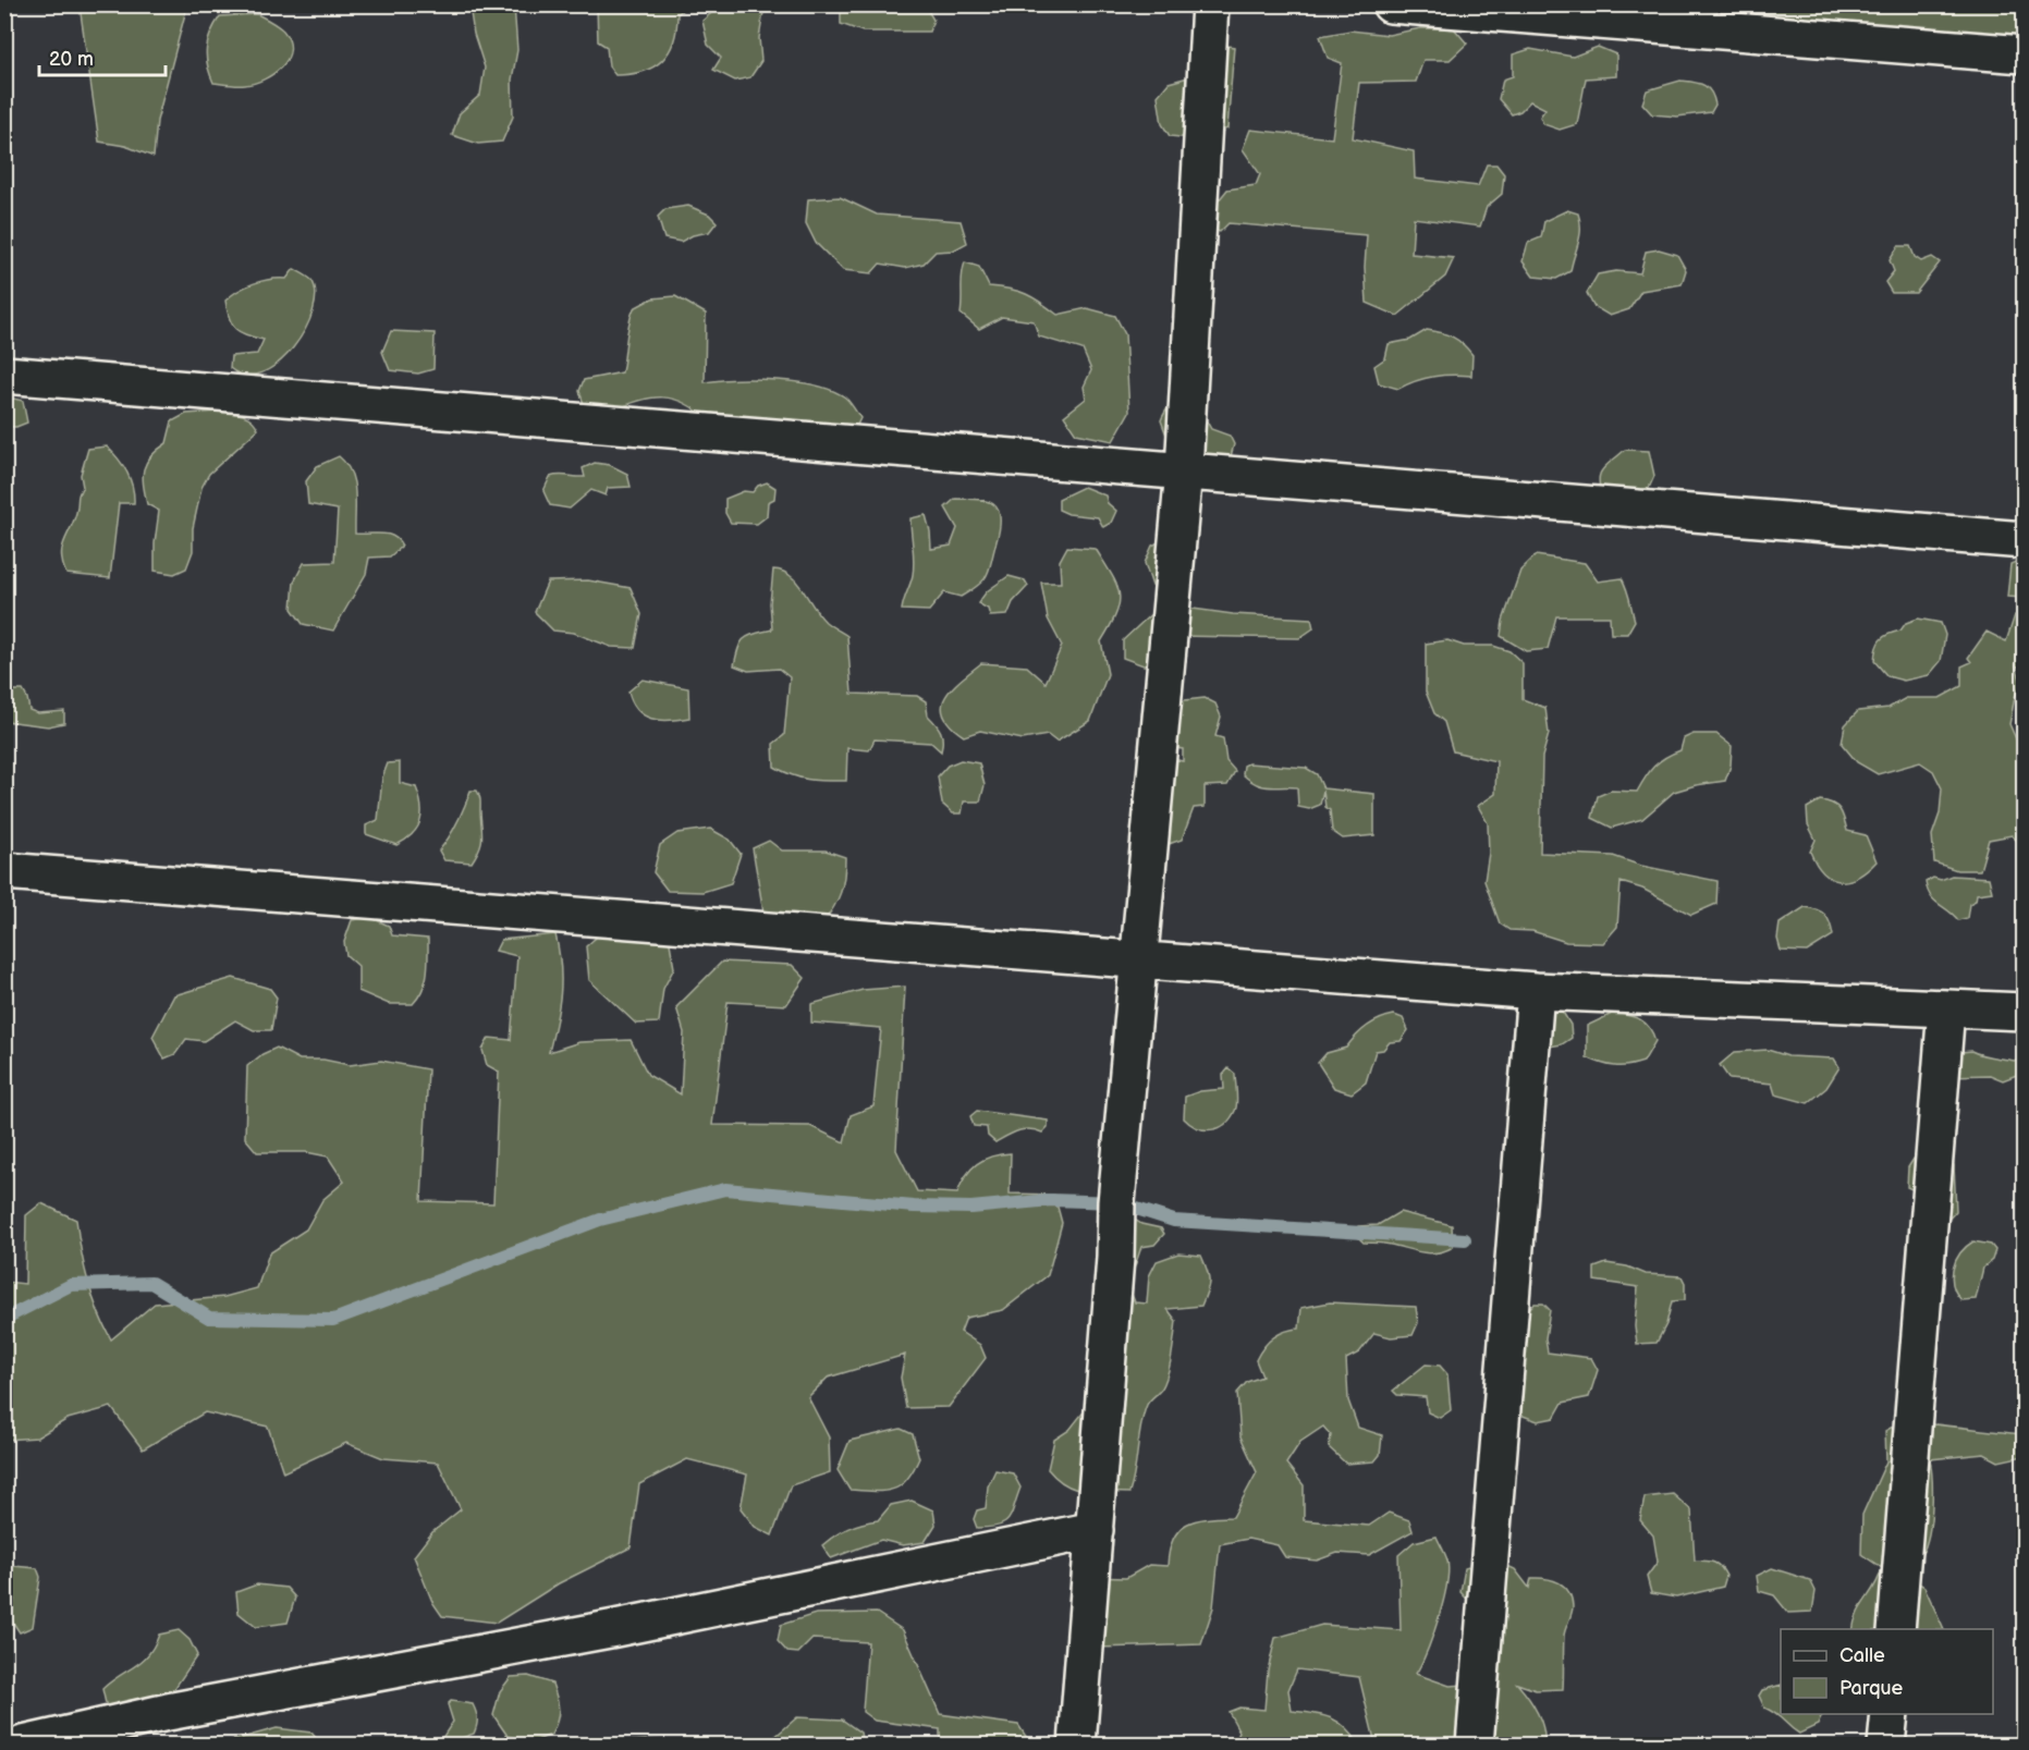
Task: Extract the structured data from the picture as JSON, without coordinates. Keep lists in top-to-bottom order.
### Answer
{
  "legend": ["Calle", "Parque"],
  "scale_bar": "20 m"
}
